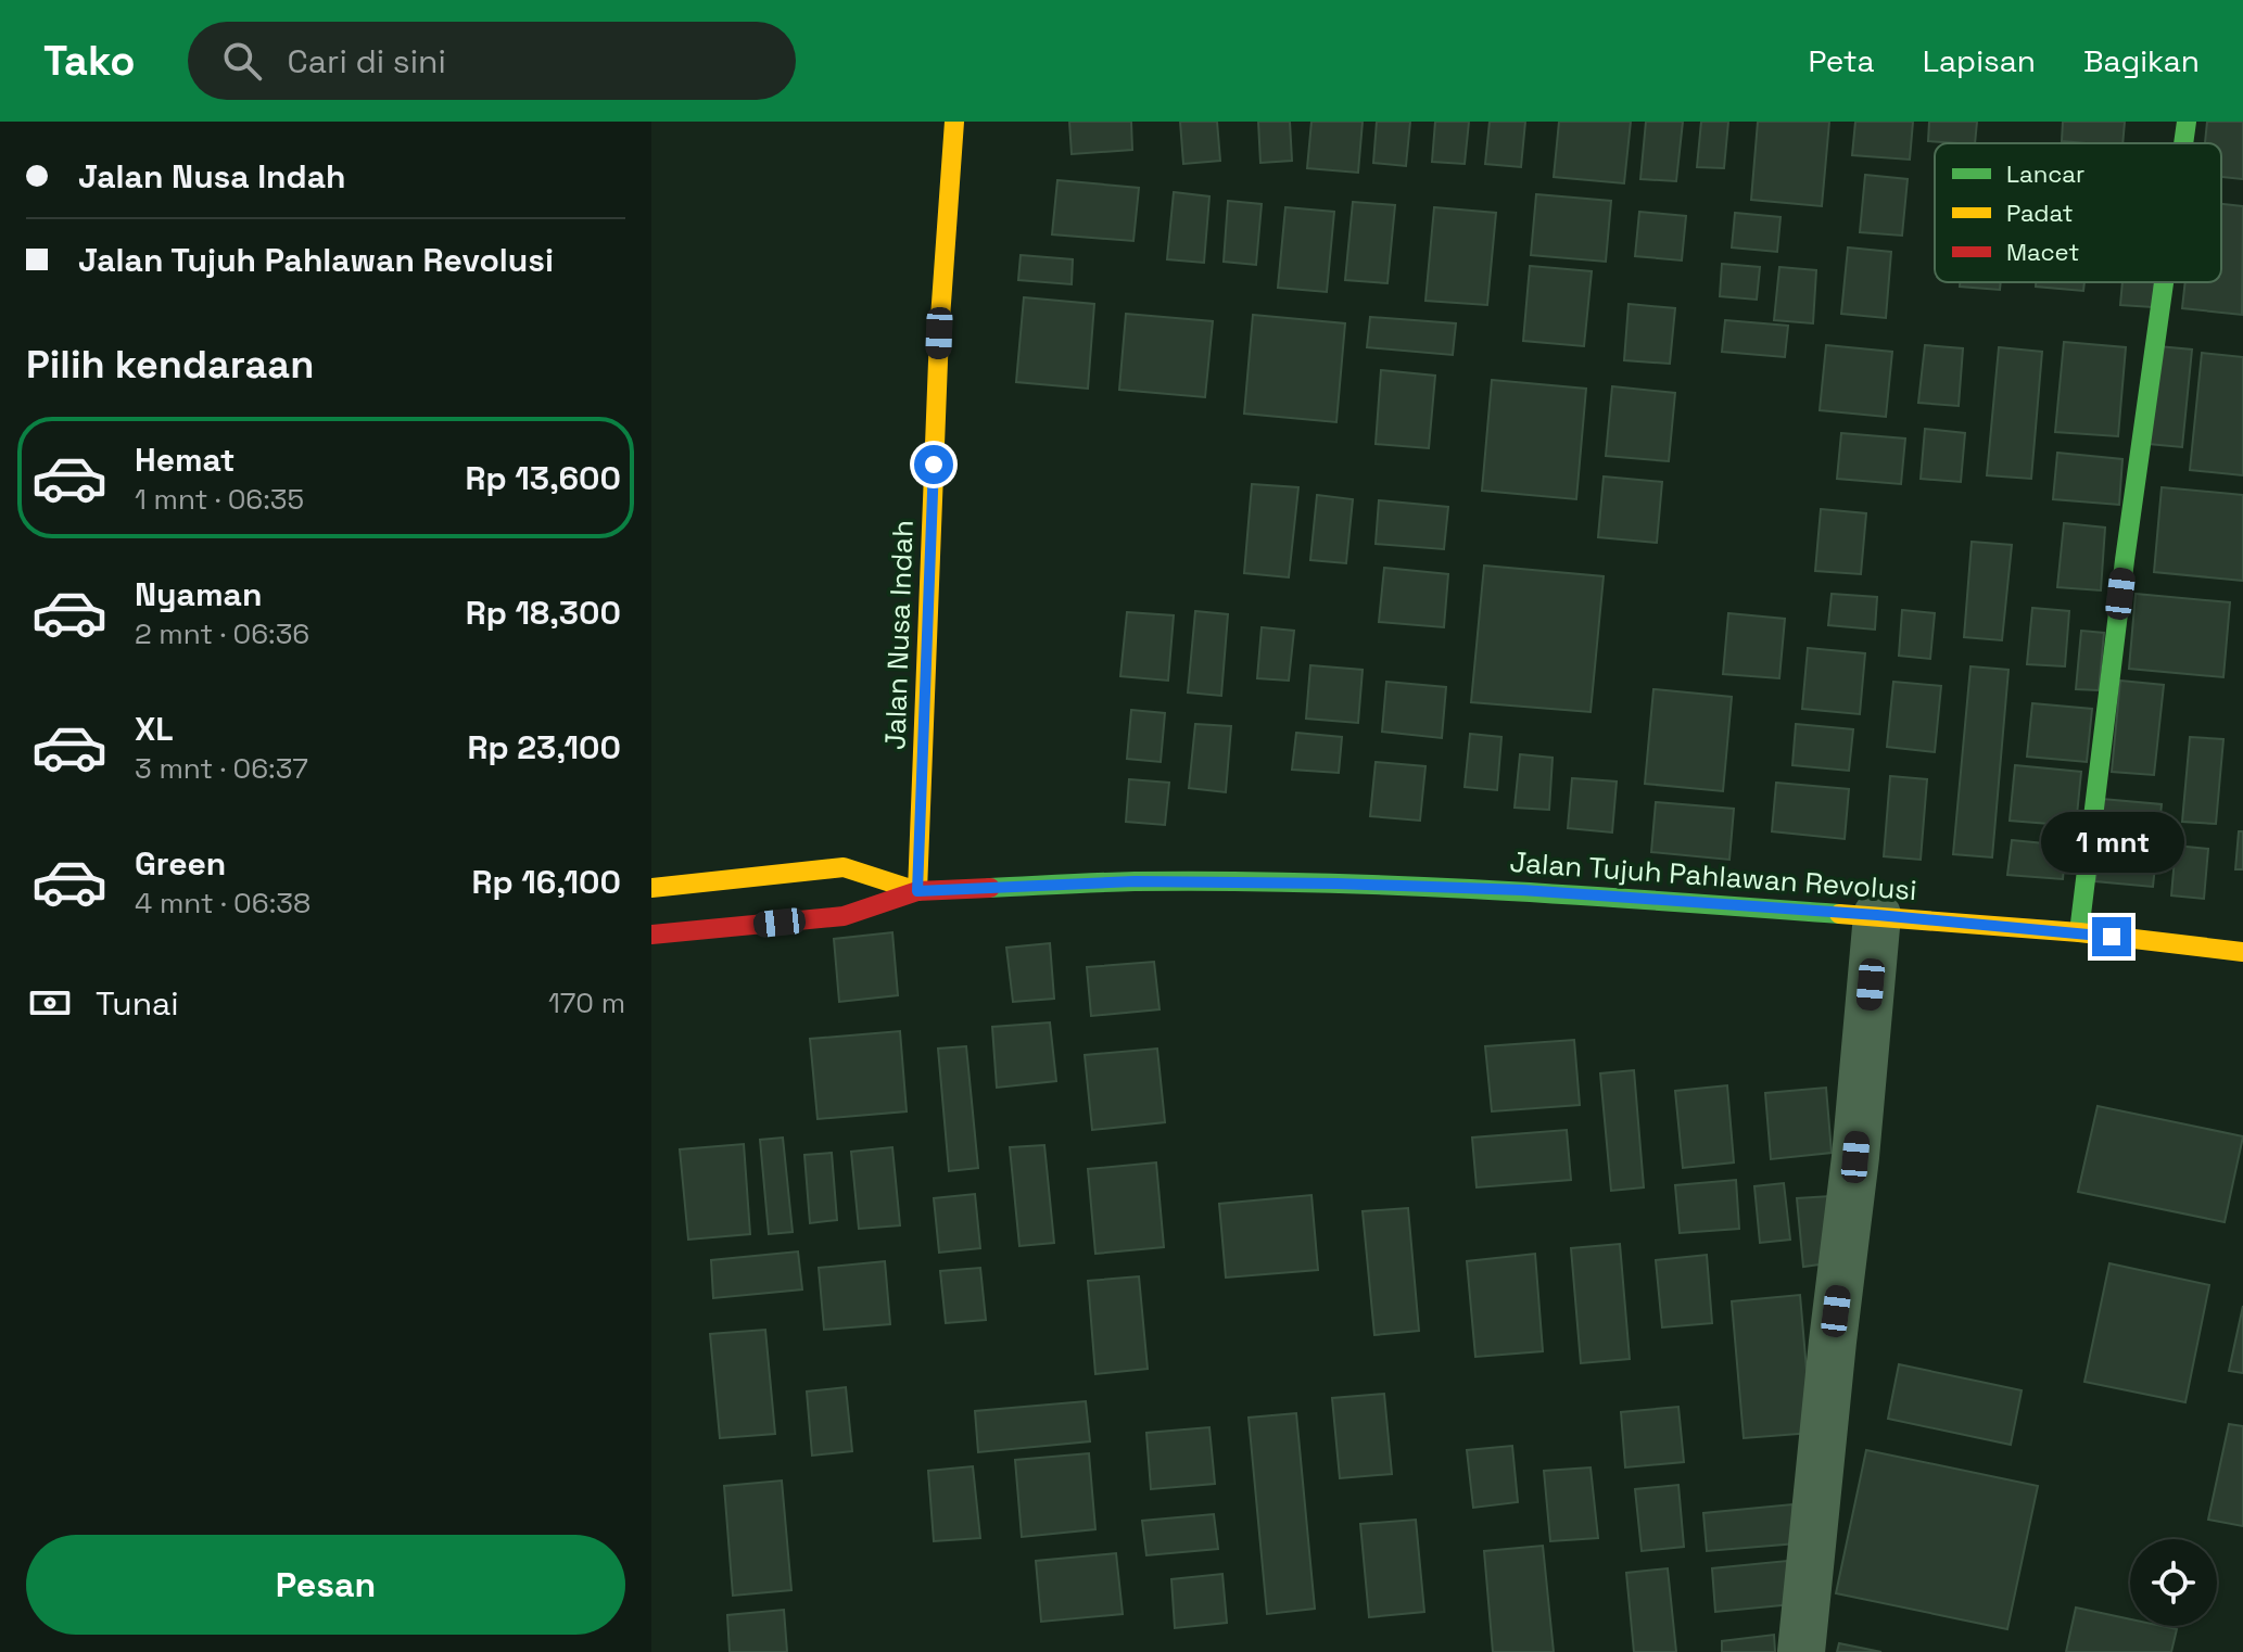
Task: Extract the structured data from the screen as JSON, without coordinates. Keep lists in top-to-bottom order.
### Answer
{
  "streets": {
    "main road": ["Jalan Nusa Indah", "Jalan Tujuh Pahlawan Revolusi"]
  },
  "crossings": [
    ["Jalan Nusa Indah", "Jalan Tujuh Pahlawan Revolusi"]
  ],
  "legend": ["Lancar", "Padat", "Macet"],
  "page": {
    "header": "Tako",
    "search": "Cari di sini",
    "nav": ["Peta", "Lapisan", "Bagikan"],
    "banner": ["Jalan Nusa Indah", "Jalan Tujuh Pahlawan Revolusi"],
    "heading": "Pilih kendaraan",
    "list": [
      {
        "name": "Hemat",
        "note": "1 mnt · 06:35",
        "value": "Rp 13,600"
      },
      {
        "name": "Nyaman",
        "note": "2 mnt · 06:36",
        "value": "Rp 18,300"
      },
      {
        "name": "XL",
        "note": "3 mnt · 06:37",
        "value": "Rp 23,100"
      },
      {
        "name": "Green",
        "note": "4 mnt · 06:38",
        "value": "Rp 16,100"
      }
    ],
    "bubble": "1 mnt",
    "pay": ["Tunai", "170 m"],
    "buttons": "Pesan"
  }
}
